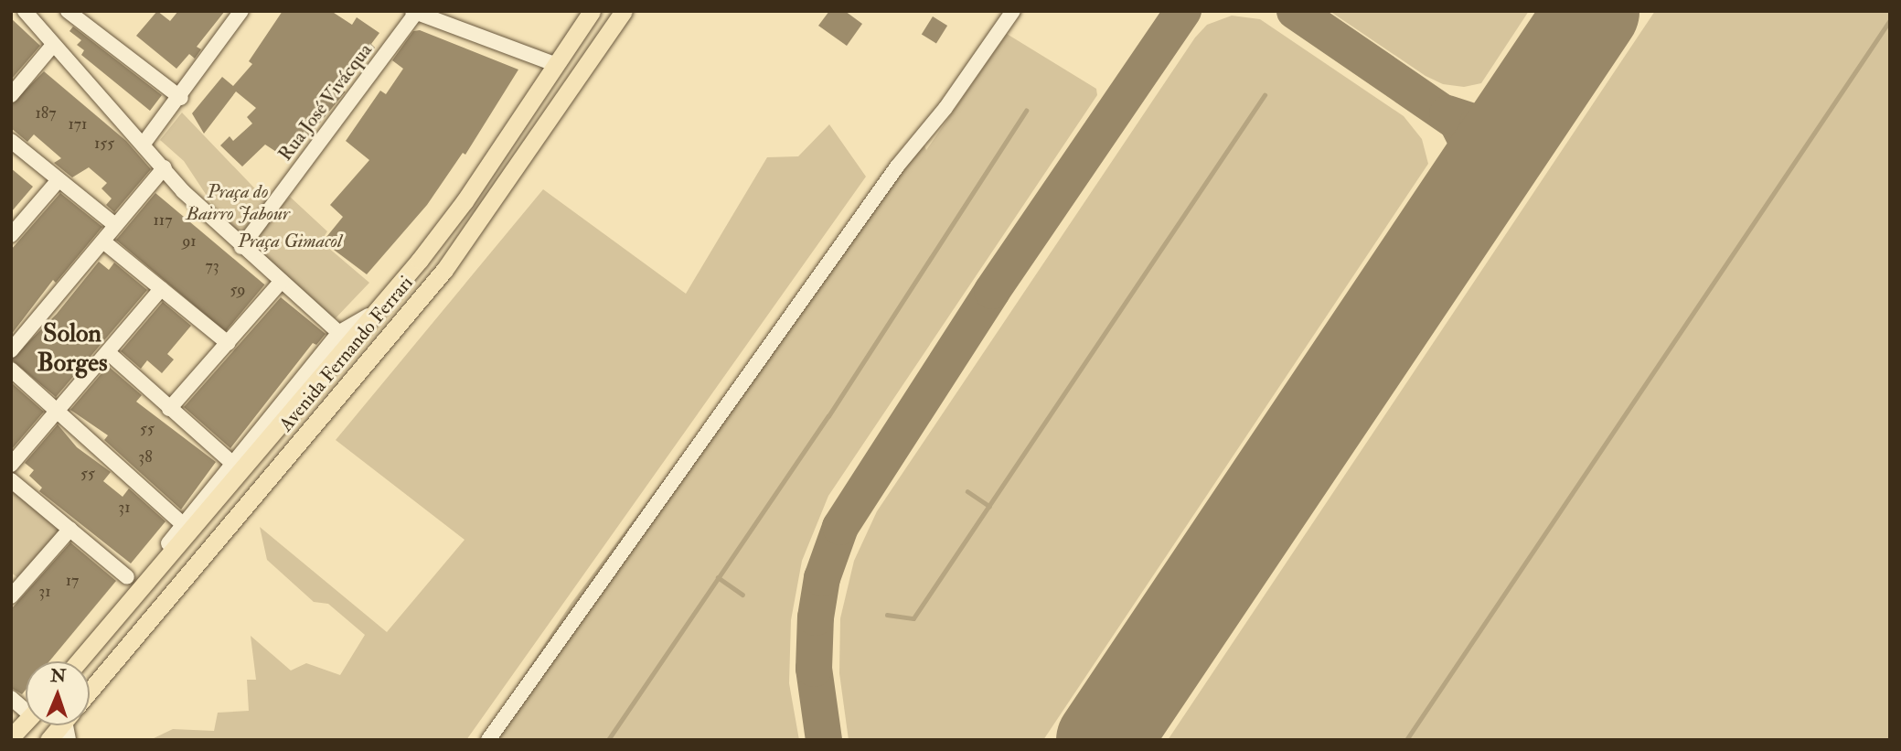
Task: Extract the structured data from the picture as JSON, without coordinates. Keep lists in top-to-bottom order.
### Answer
{
  "streets": {
    "main road": ["Avenida Fernando Ferrari"],
    "street": ["Rua José Vivácqua"]
  },
  "districts": ["Solon Borges"],
  "parks": ["Praça do Bairro Jabour", "Praça Gimacol"],
  "house_numbers": [
    "187",
    "171",
    "155",
    "117",
    "91",
    "73",
    "59",
    "55",
    "38",
    "55",
    "31",
    "17",
    "31"
  ],
  "north": "top"
}
